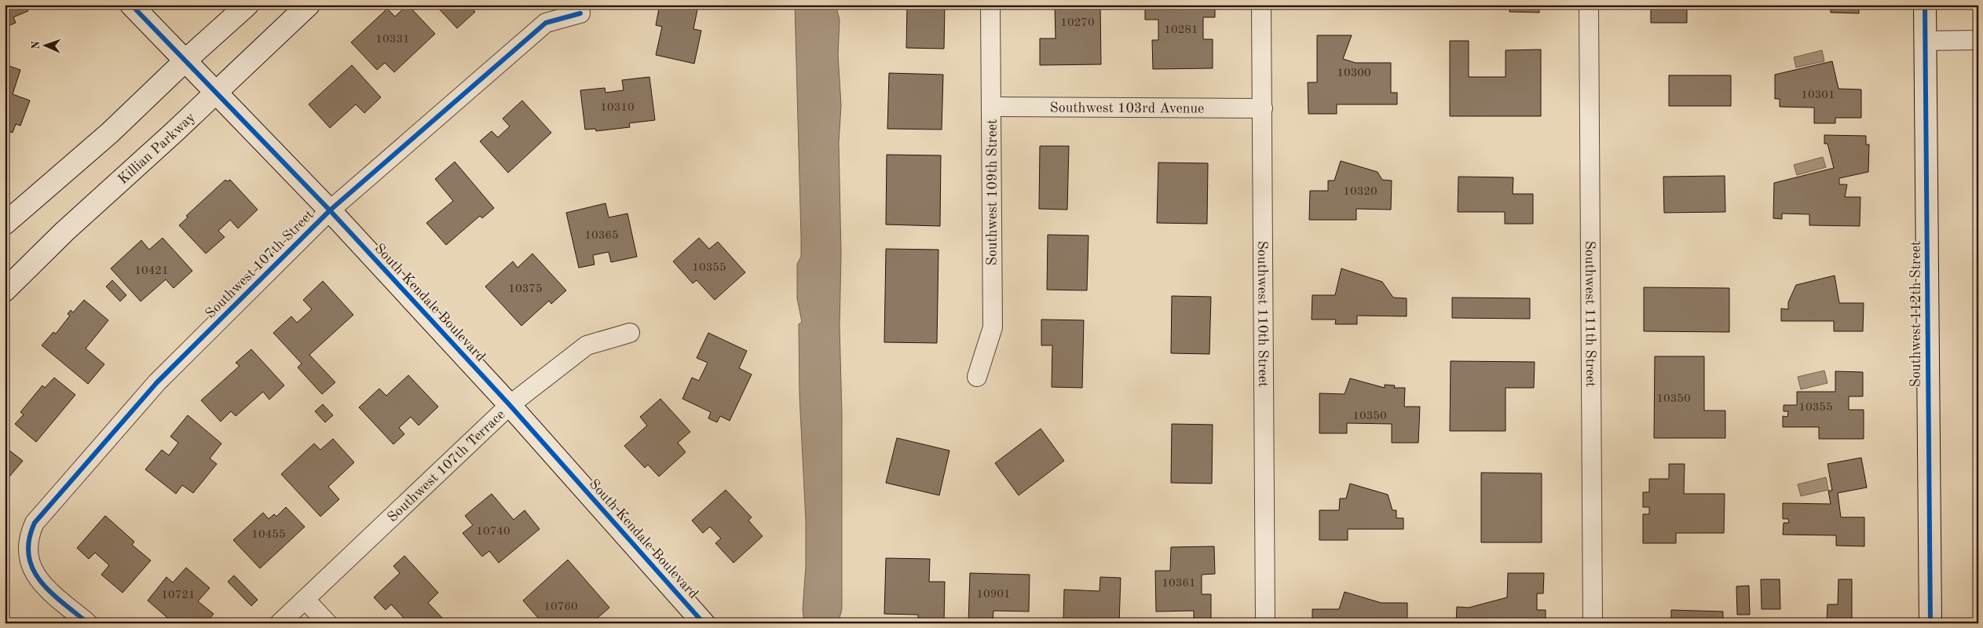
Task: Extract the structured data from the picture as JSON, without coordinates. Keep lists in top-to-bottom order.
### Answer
{
  "streets": {
    "street": [
      "Southwest 103rd Avenue",
      "Killian Parkway",
      "Southwest 109th Street",
      "Southwest 107th Street",
      "South Kendale Boulevard",
      "Southwest 110th Street",
      "Southwest 111th Street",
      "Southwest 112th Street",
      "Southwest 107th Terrace"
    ]
  },
  "crossings": [
    ["Southwest 103rd Avenue", "Southwest 109th Street"],
    ["Southwest 103rd Avenue", "Southwest 110th Street"],
    ["Killian Parkway", "South Kendale Boulevard"],
    ["Southwest 107th Street", "South Kendale Boulevard"],
    ["South Kendale Boulevard", "Southwest 107th Terrace"]
  ],
  "house_numbers": [
    "10270",
    "10281",
    "10331",
    "10300",
    "10301",
    "10310",
    "10320",
    "10365",
    "10355",
    "10421",
    "10375",
    "10350",
    "10355",
    "10350",
    "10740",
    "10455",
    "10361",
    "10901",
    "10721",
    "10760"
  ],
  "north": "left"
}
